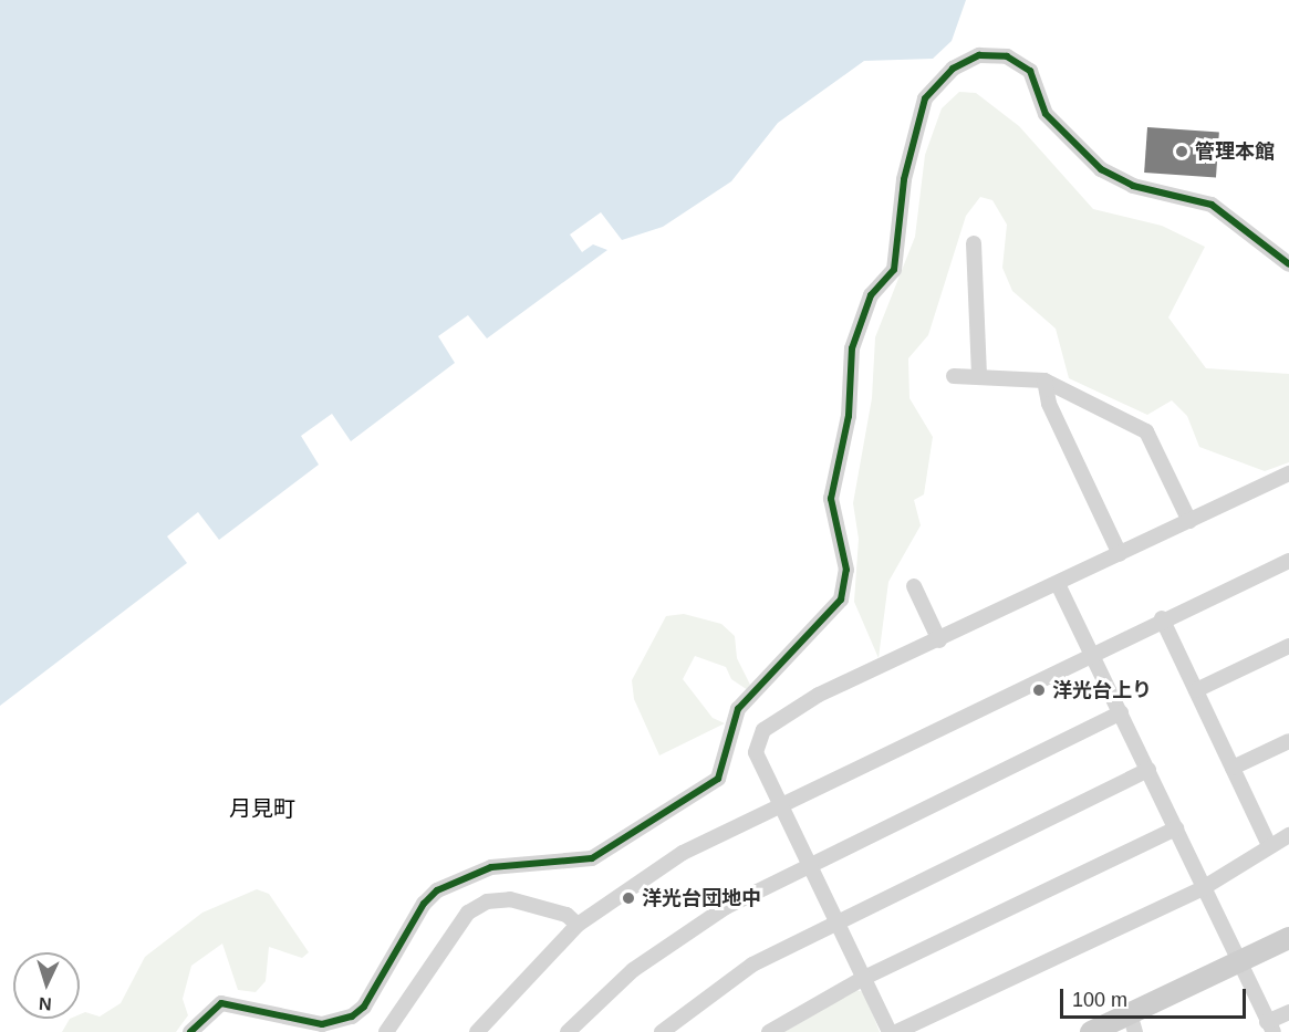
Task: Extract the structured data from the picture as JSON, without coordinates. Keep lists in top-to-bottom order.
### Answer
{
  "districts": ["月見町"],
  "places": ["管理本館", "洋光台上り", "洋光台団地中"],
  "scale_bar": "100 m",
  "north": "bottom"
}
